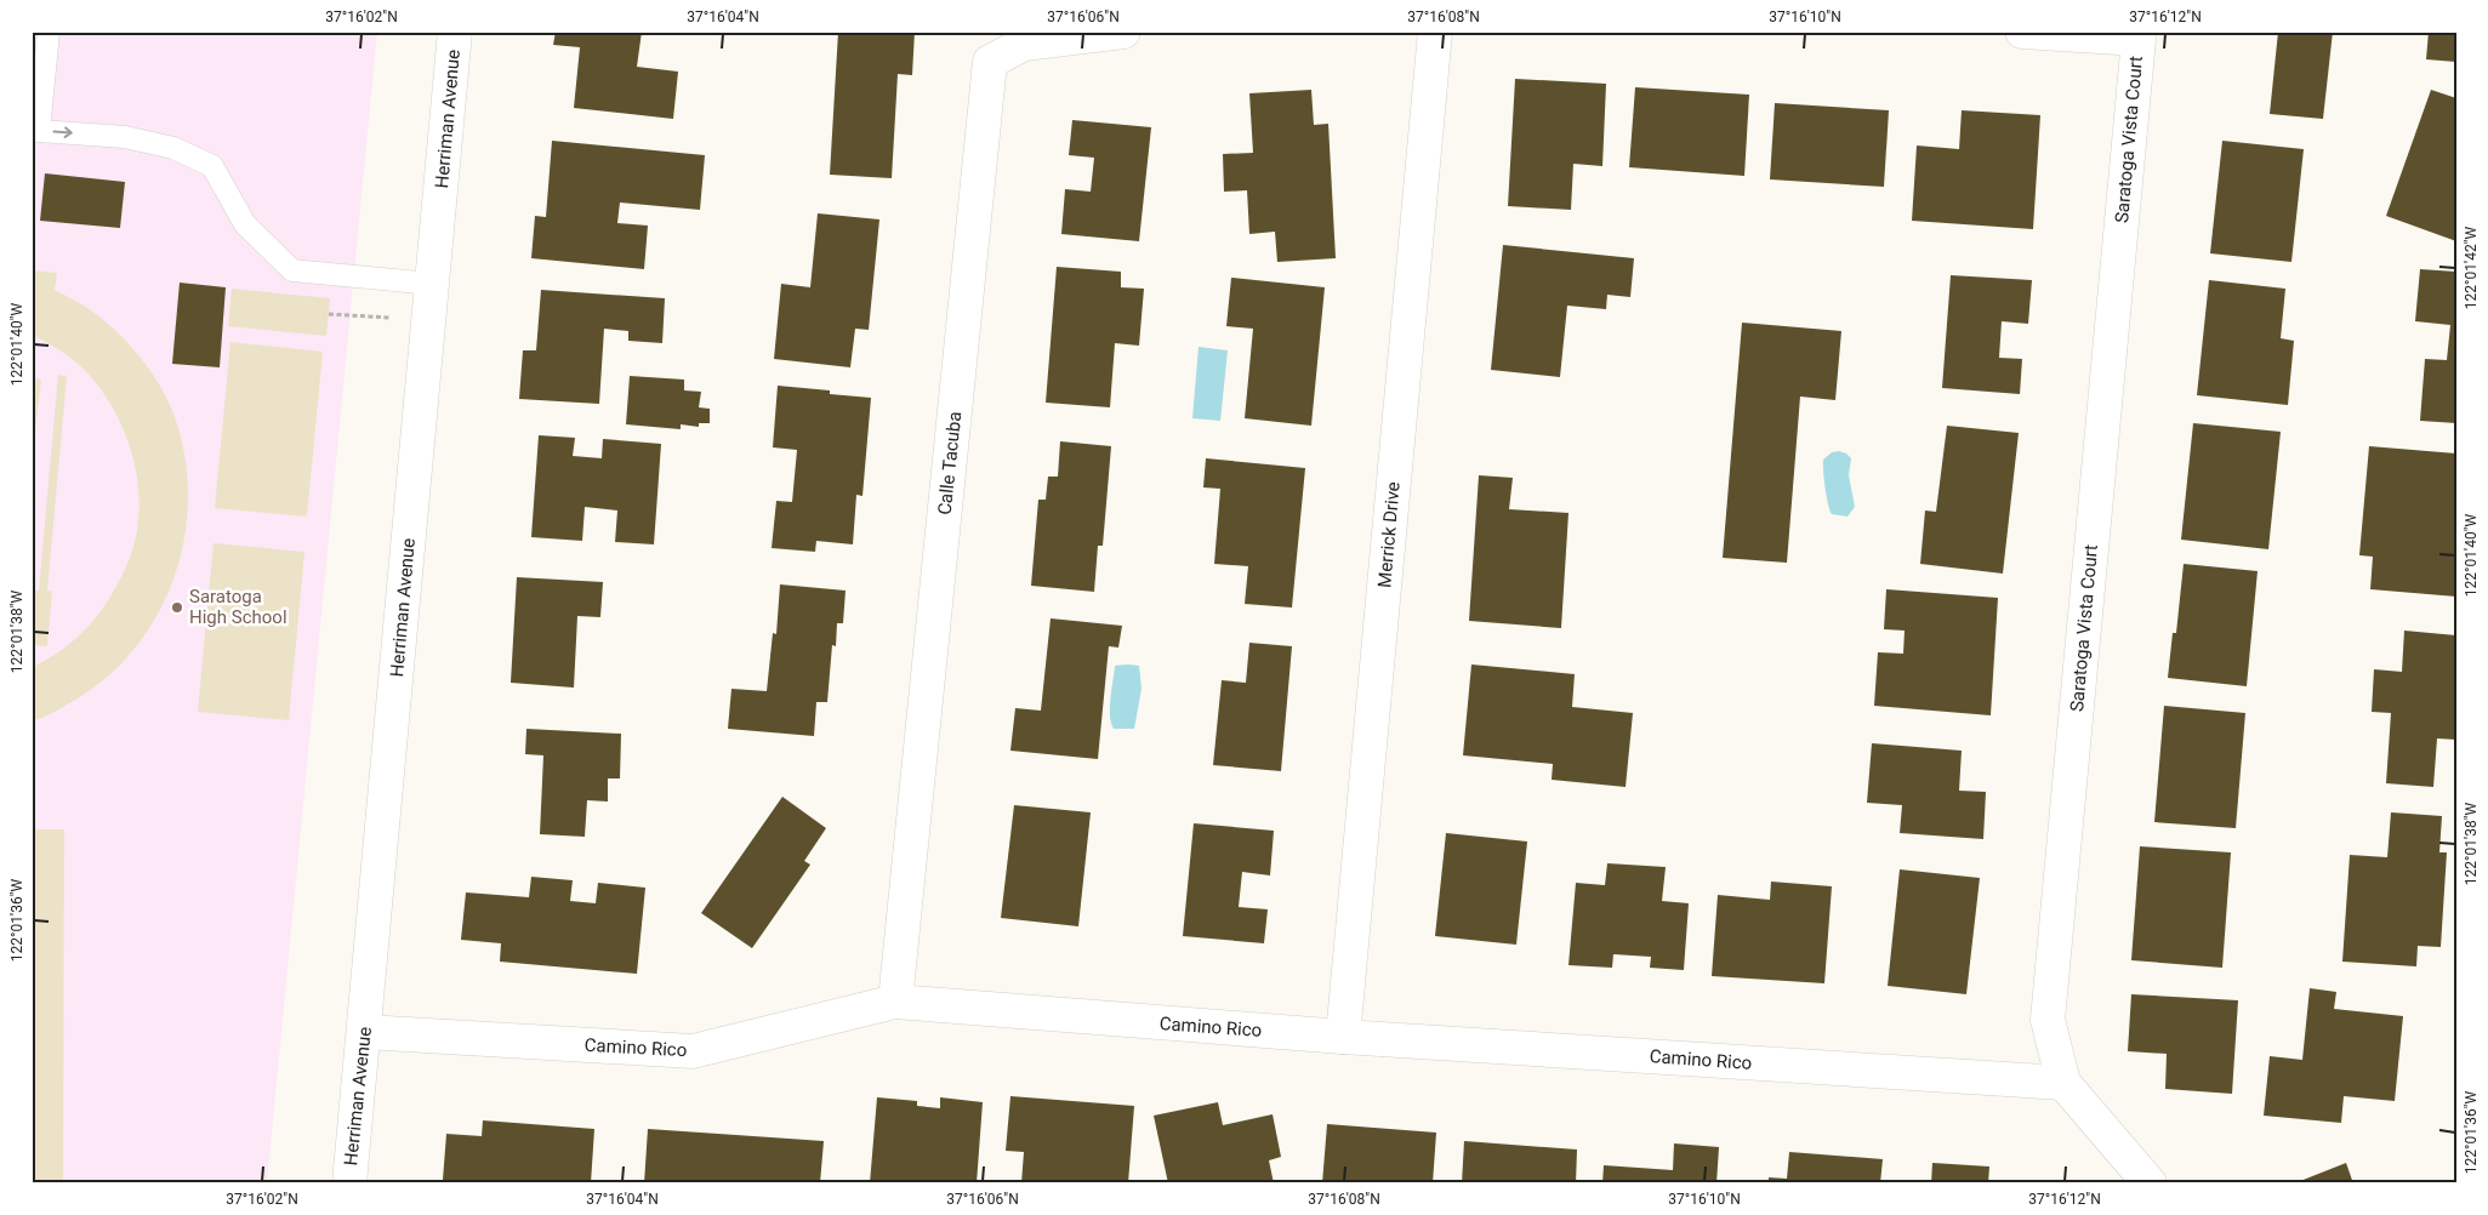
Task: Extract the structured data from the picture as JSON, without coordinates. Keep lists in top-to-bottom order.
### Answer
{
  "streets": {
    "street": [
      "Herriman Avenue",
      "Saratoga Vista Court",
      "Calle Tacuba",
      "Merrick Drive",
      "Camino Rico"
    ]
  },
  "crossings": [
    ["Herriman Avenue", "Camino Rico"],
    ["Saratoga Vista Court", "Camino Rico"],
    ["Calle Tacuba", "Camino Rico"],
    ["Merrick Drive", "Camino Rico"]
  ],
  "places": ["Saratoga High School"],
  "coordinates": [
    "37°16'02\"N",
    "37°16'04\"N",
    "37°16'06\"N",
    "37°16'08\"N",
    "37°16'10\"N",
    "37°16'12\"N",
    "122°01'42\"W",
    "122°01'40\"W",
    "122°01'38\"W",
    "122°01'36\"W"
  ]
}
